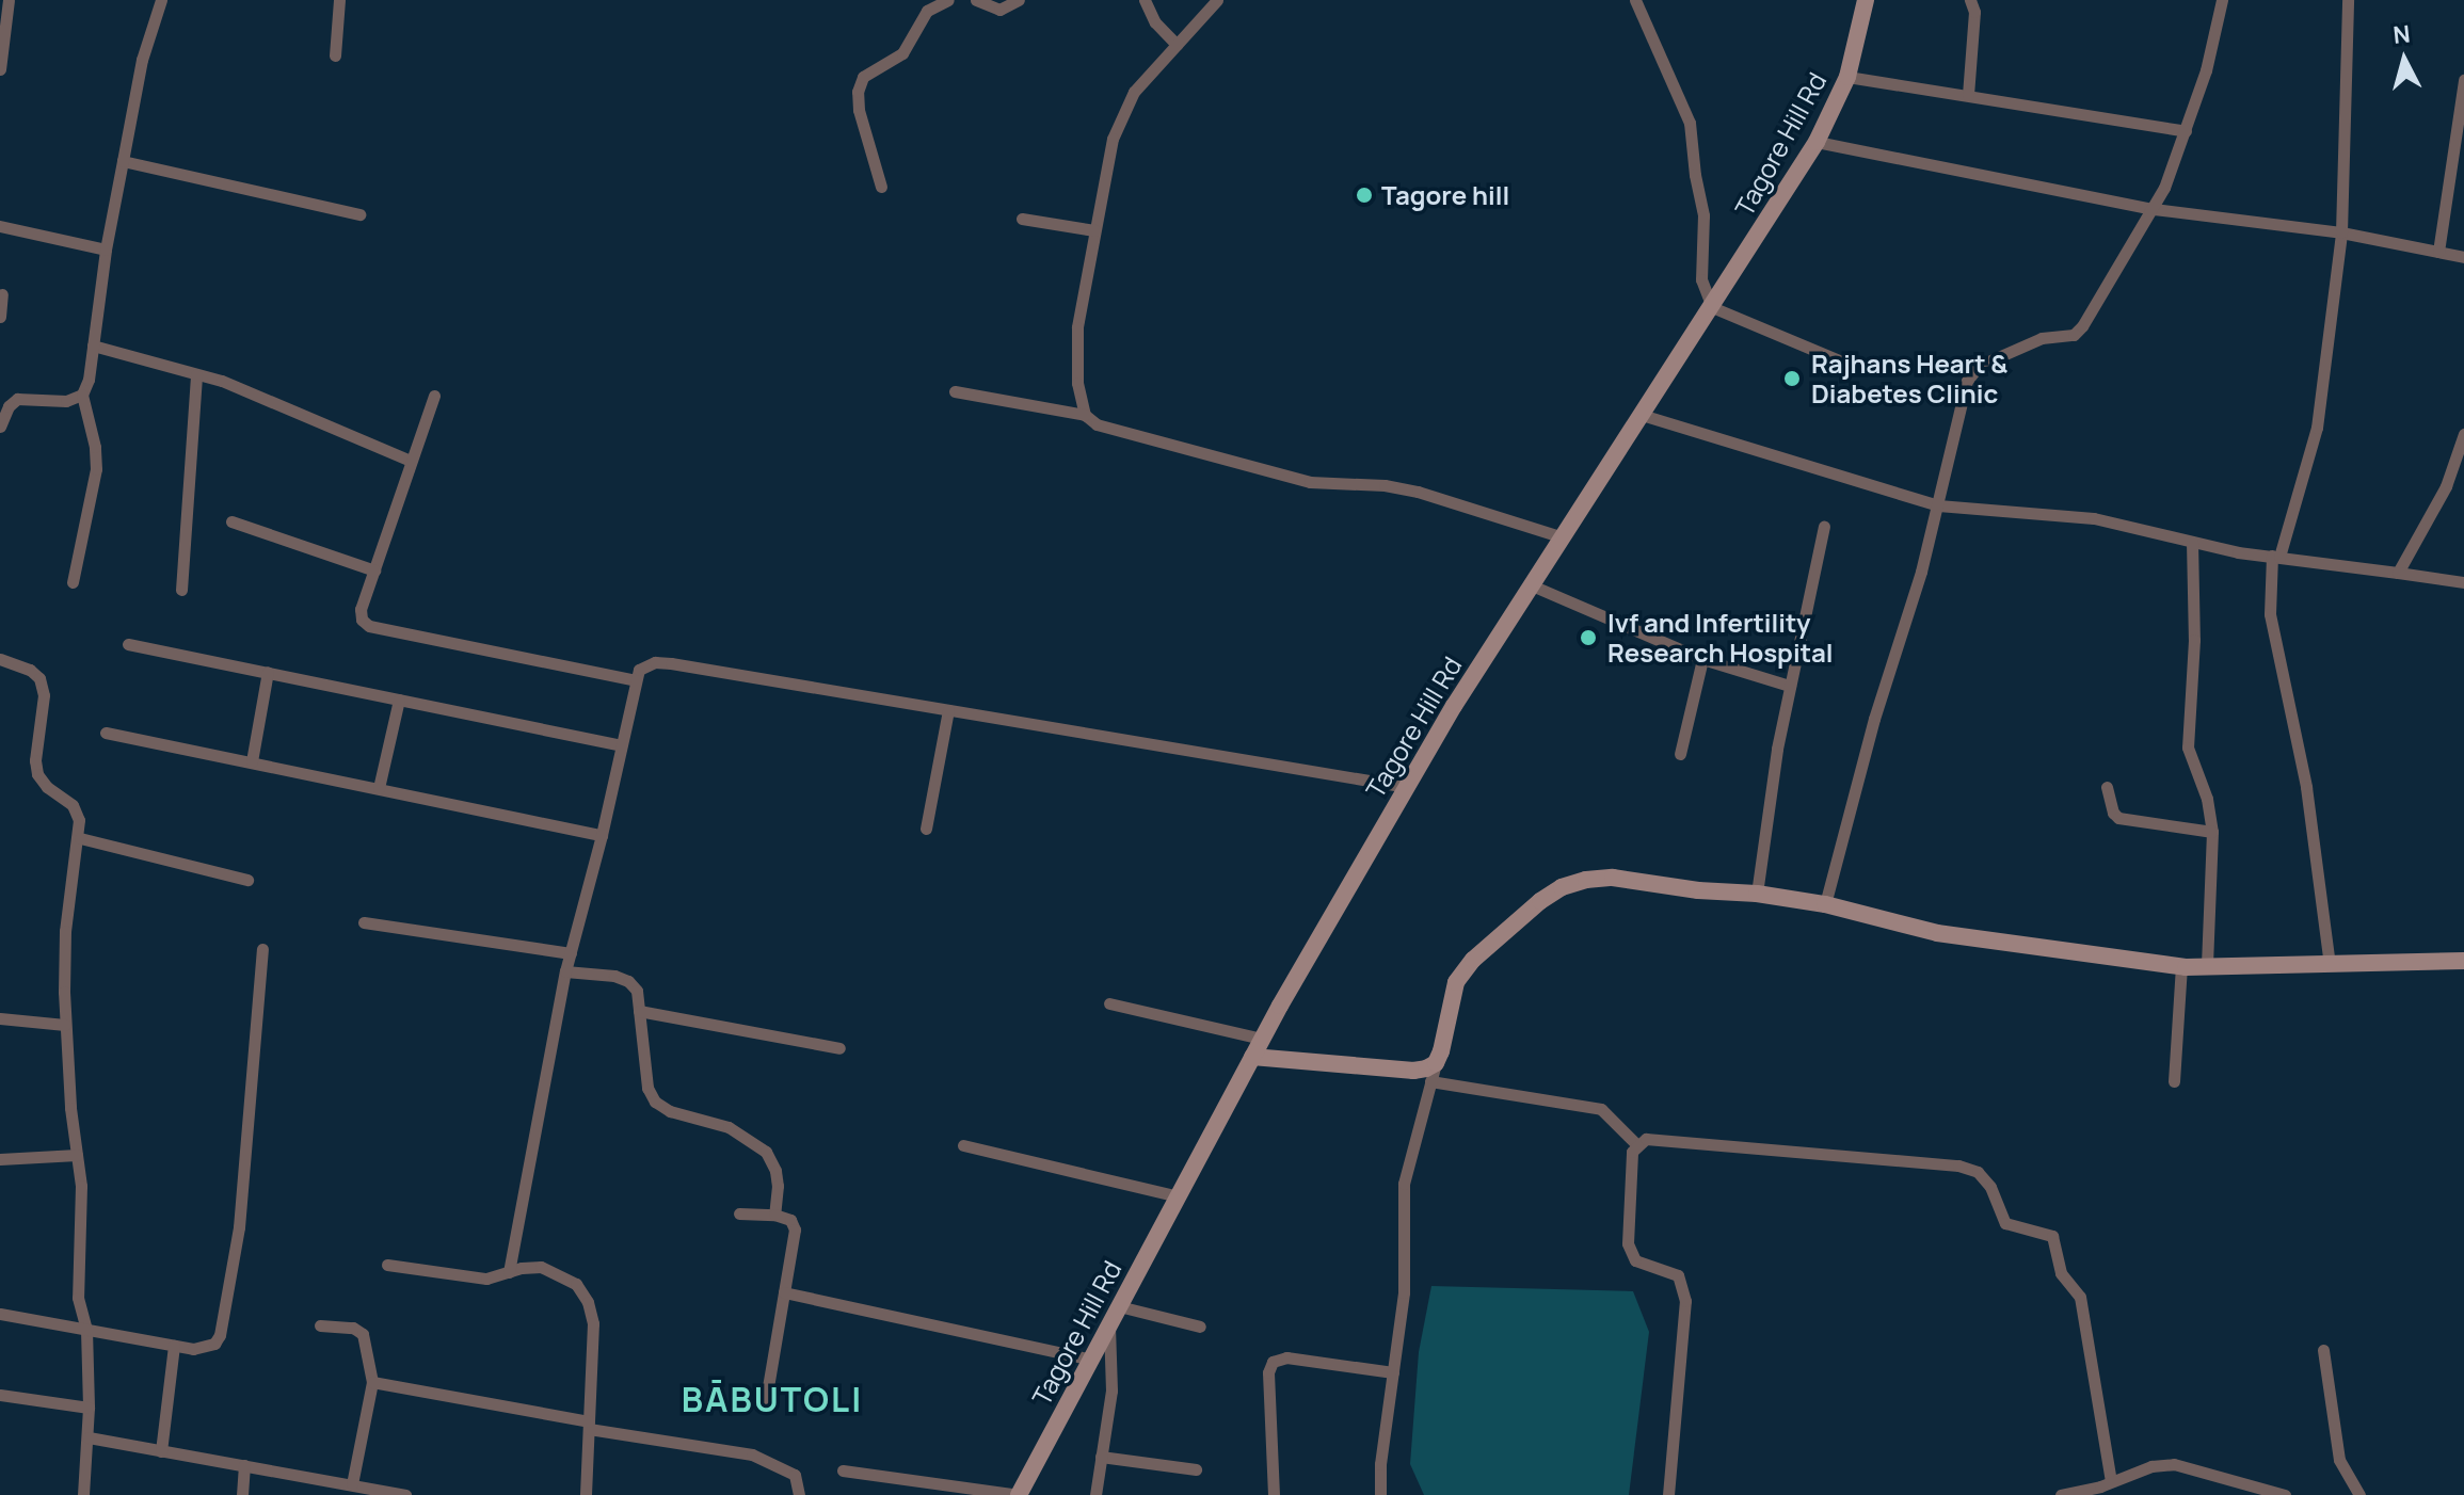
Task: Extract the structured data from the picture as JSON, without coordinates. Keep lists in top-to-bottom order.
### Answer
{
  "streets": {
    "main road": ["Tagore Hill Rd"]
  },
  "districts": ["BĀBUTOLI"],
  "places": ["Tagore hill", "Rajhans Heart & Diabetes Clinic", "Ivf and Infertility Research Hospital"],
  "north": "top"
}
